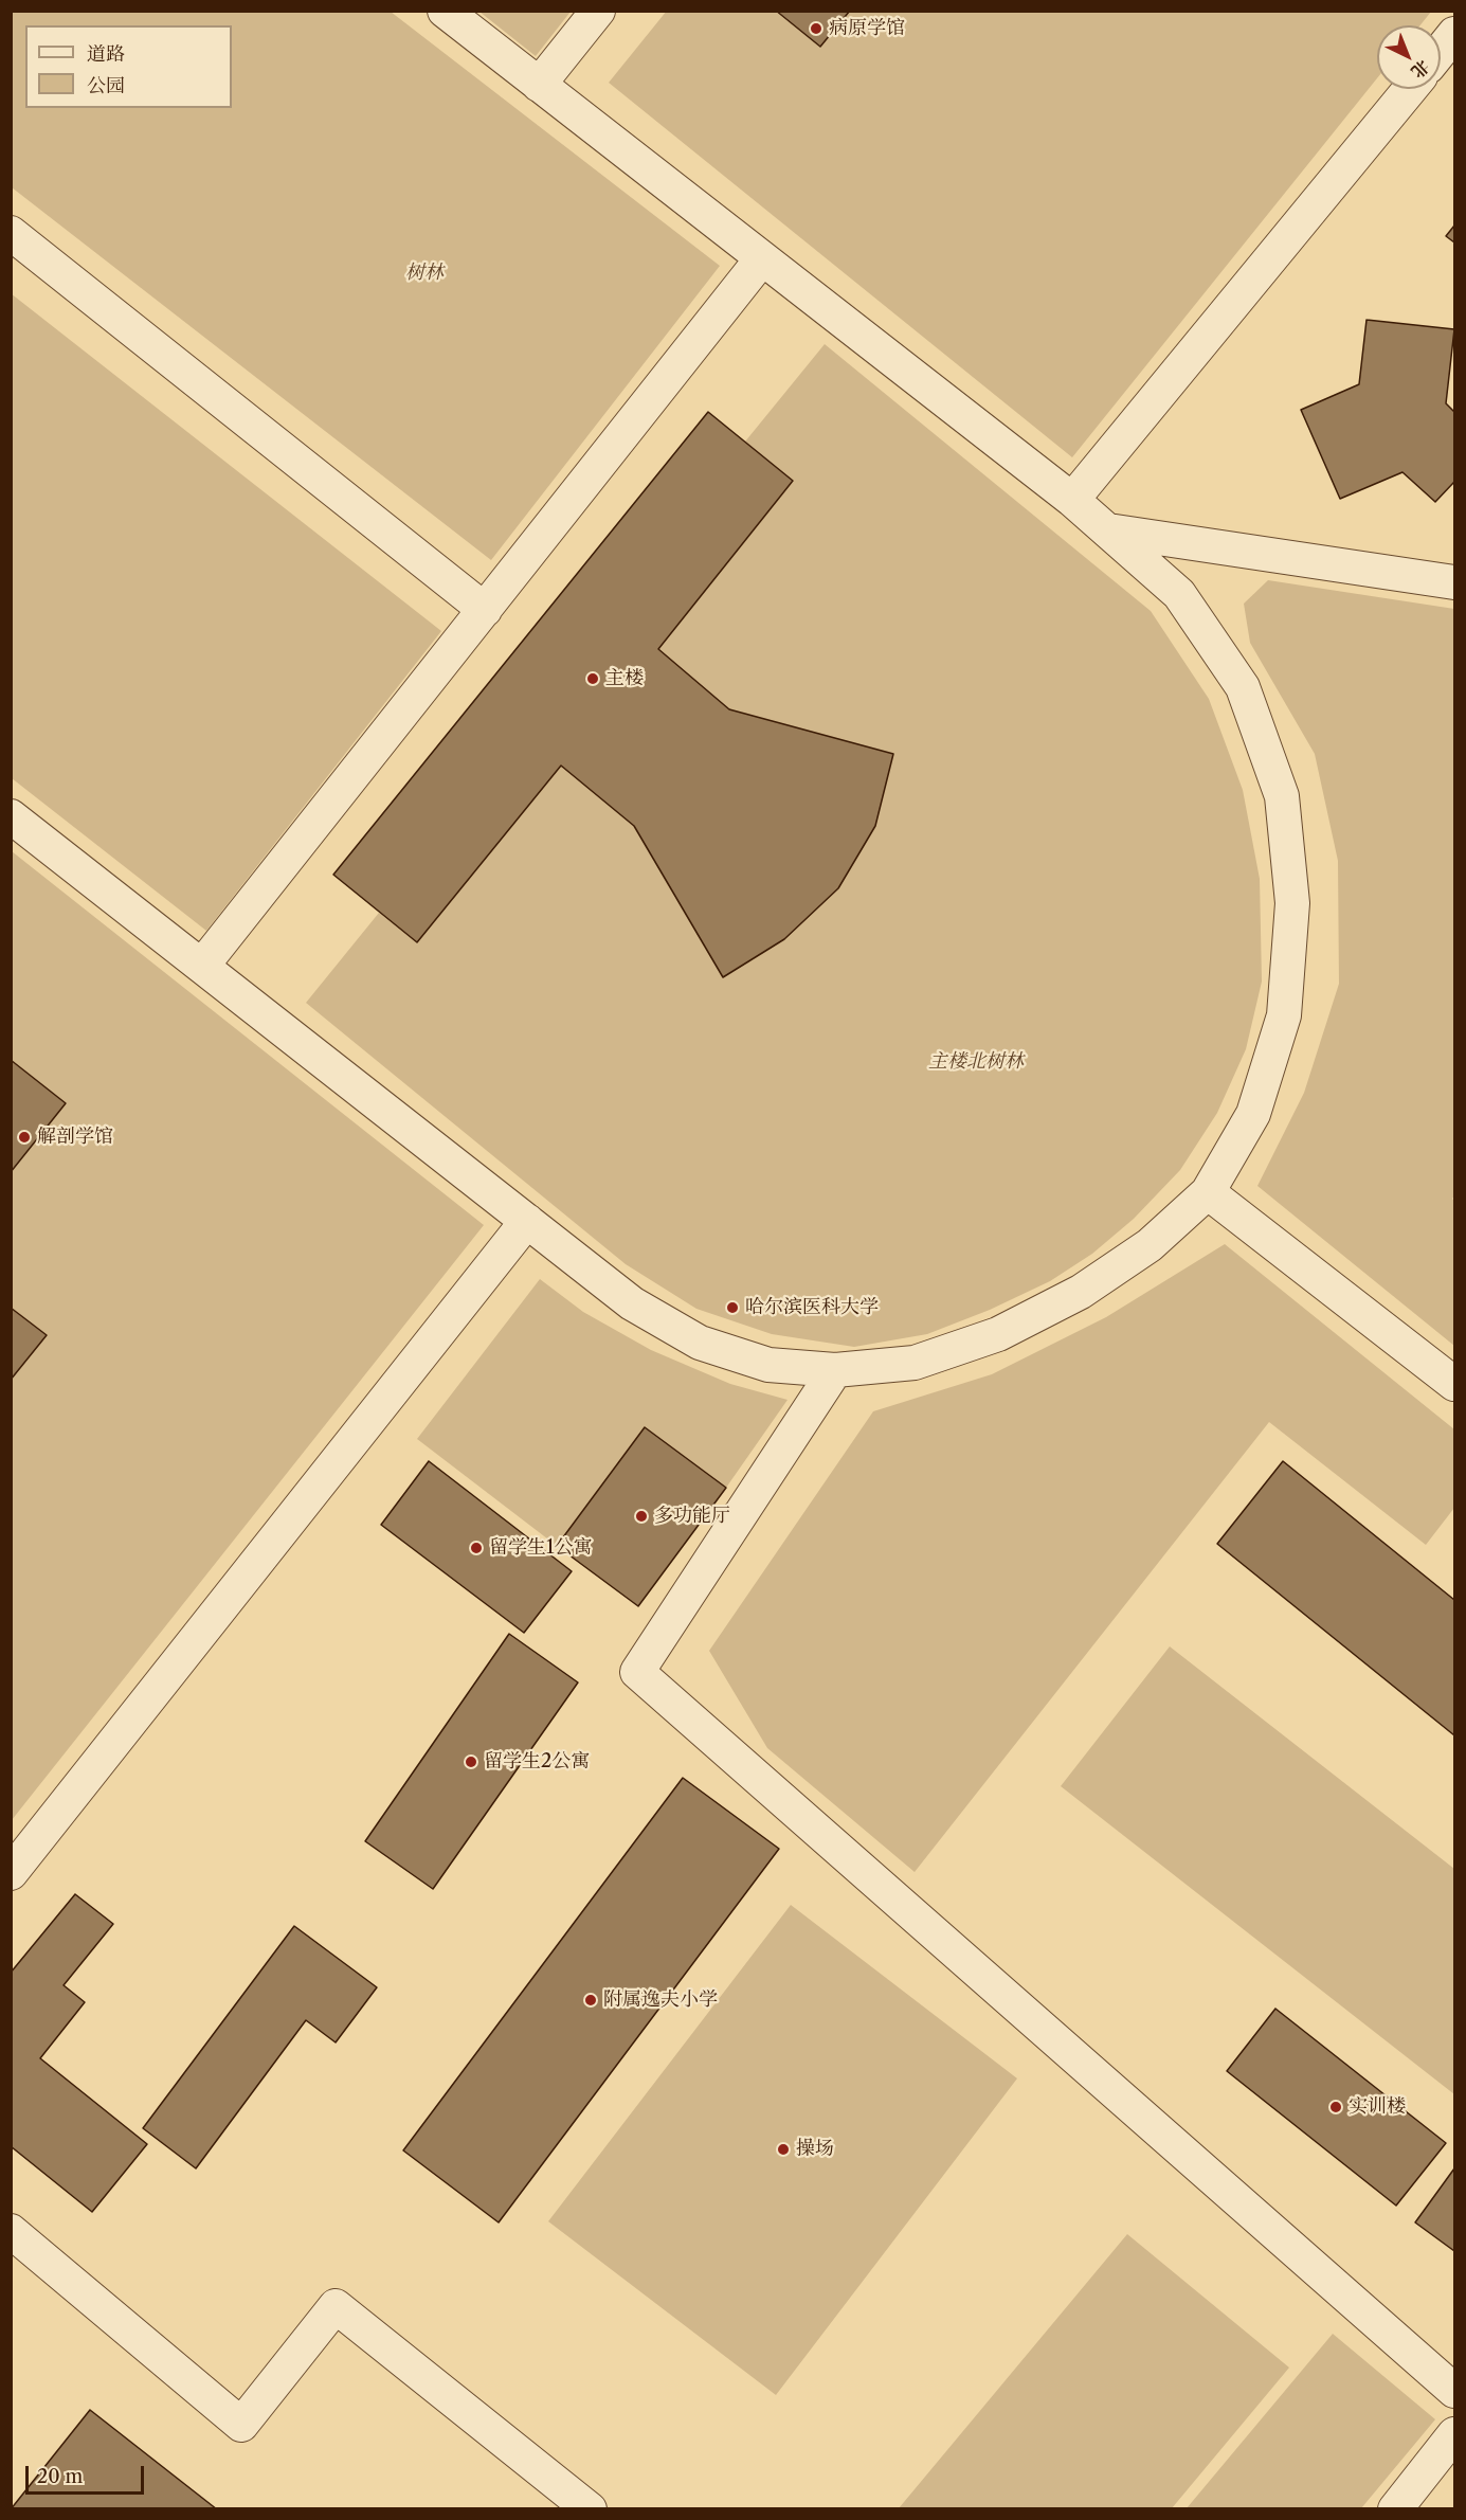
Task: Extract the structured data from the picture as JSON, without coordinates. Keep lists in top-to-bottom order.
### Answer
{
  "parks": ["树林", "主楼北树林"],
  "places": [
    "病原学馆",
    "主楼",
    "解剖学馆",
    "哈尔滨医科大学",
    "多功能厅",
    "留学生1公寓",
    "留学生2公寓",
    "附属逸夫小学",
    "实训楼",
    "操场"
  ],
  "legend": ["道路", "公园"],
  "scale_bar": "20 m",
  "north": "bottom right"
}
